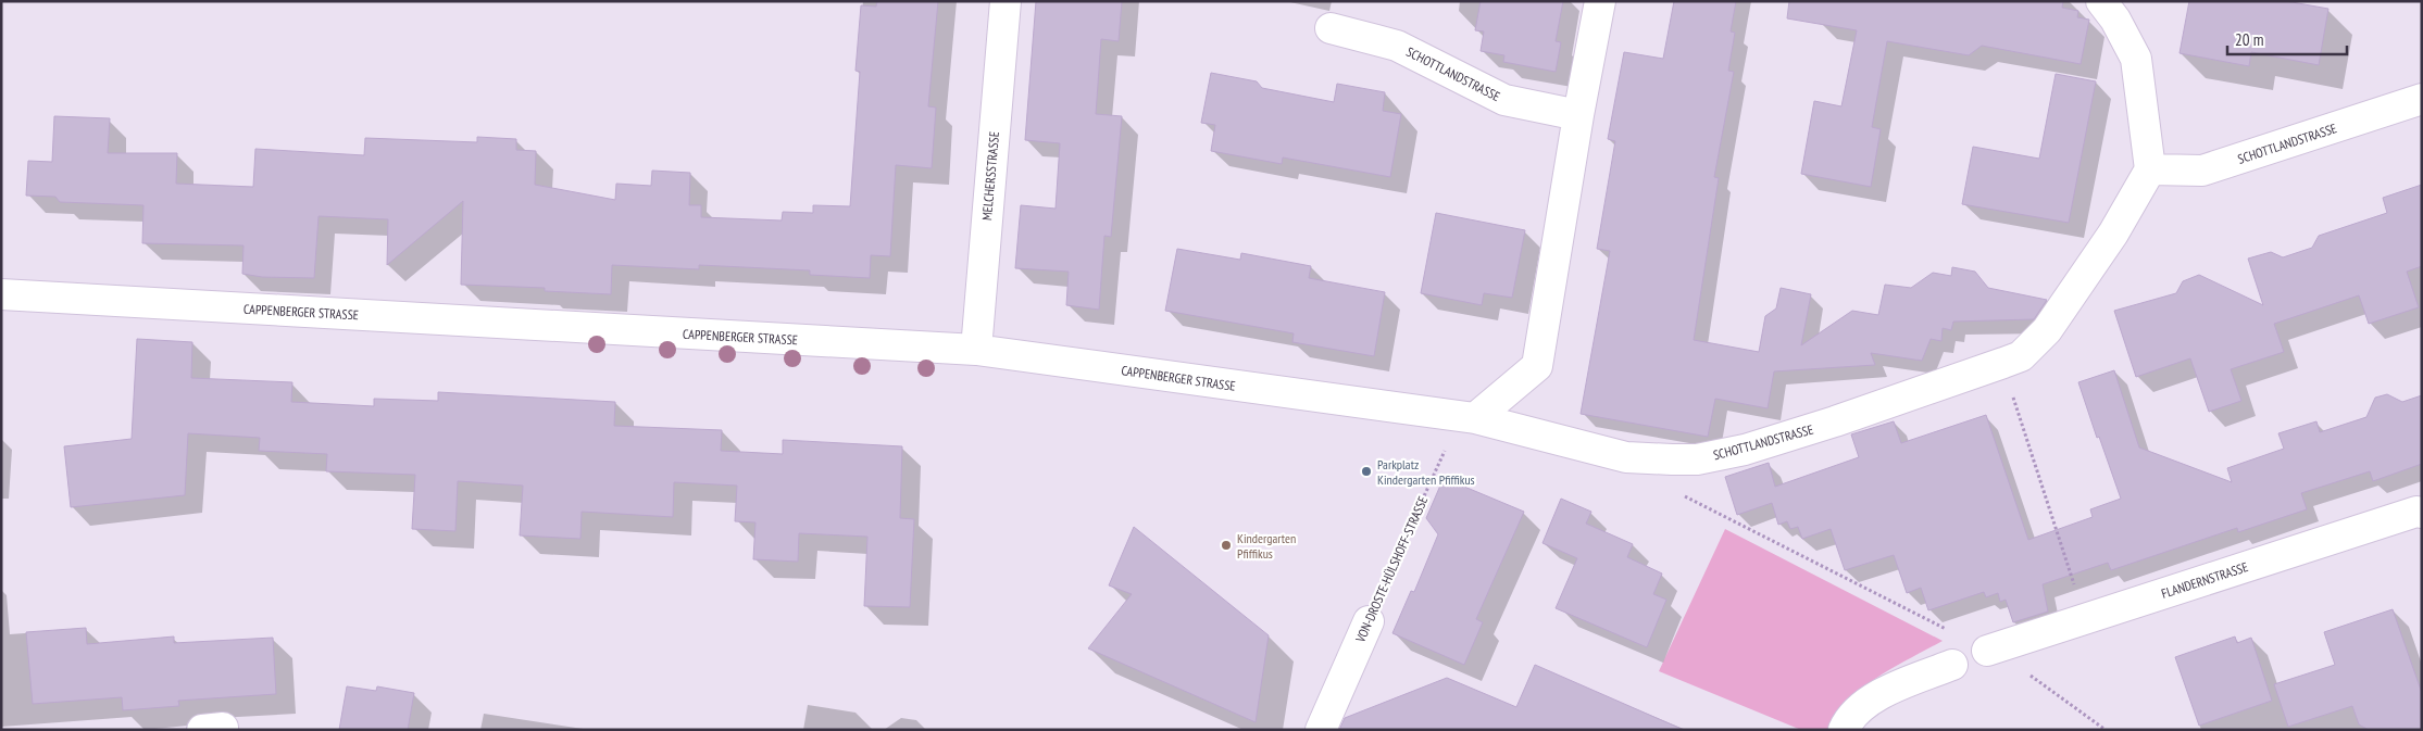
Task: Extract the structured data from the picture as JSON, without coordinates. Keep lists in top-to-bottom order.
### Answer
{
  "streets": {
    "street": [
      "SCHOTTLANDSTRASSE",
      "MELCHERSSTRASSE",
      "CAPPENBERGER STRASSE",
      "VON-DROSTE-HÜLSHOFF-STRASSE",
      "FLANDERNSTRASSE"
    ]
  },
  "crossings": [
    ["SCHOTTLANDSTRASSE", "CAPPENBERGER STRASSE"],
    ["SCHOTTLANDSTRASSE", "VON-DROSTE-HÜLSHOFF-STRASSE"],
    ["MELCHERSSTRASSE", "CAPPENBERGER STRASSE"],
    ["CAPPENBERGER STRASSE", "VON-DROSTE-HÜLSHOFF-STRASSE"]
  ],
  "places": ["Parkplatz Kindergarten Pfiffikus", "Kindergarten Pfiffikus"],
  "scale_bar": "20 m"
}
